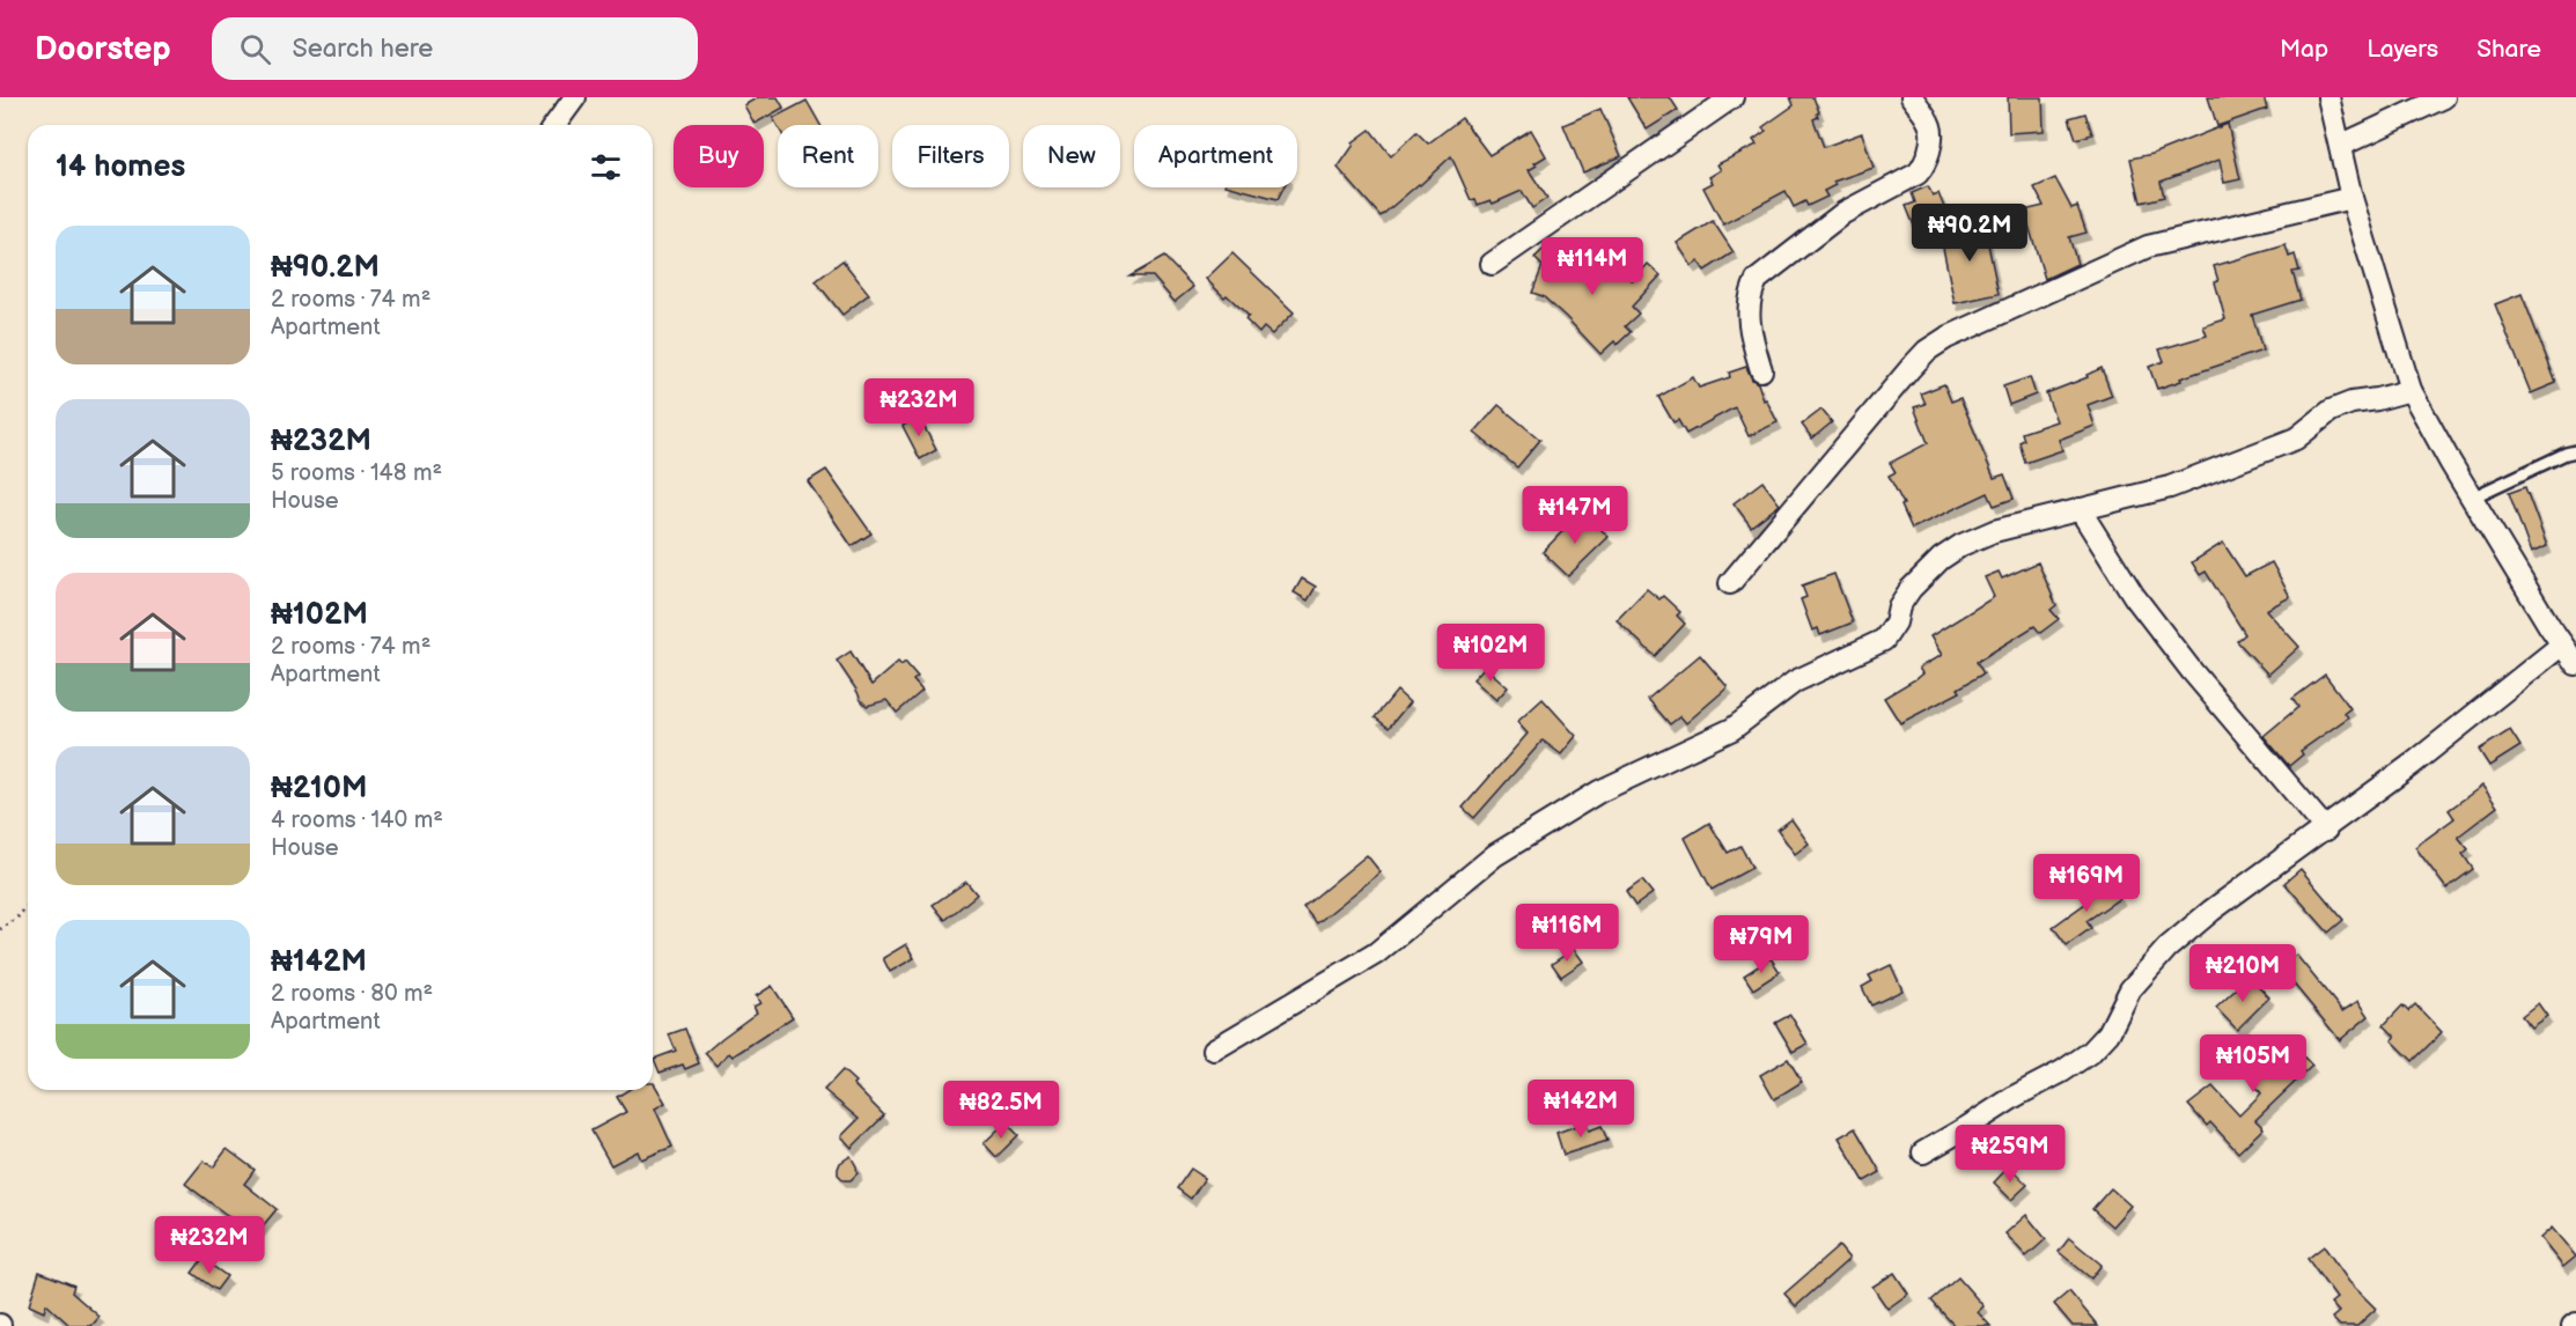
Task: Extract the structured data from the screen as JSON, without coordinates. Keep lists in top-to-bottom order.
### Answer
{
  "page": {
    "header": "Doorstep",
    "search": "Search here",
    "nav": ["Map", "Layers", "Share"],
    "chip": [
      "Buy",
      "Rent",
      "Filters",
      "New",
      "Apartment"
    ],
    "heading": "14 homes",
    "price": [
      "₦90.2M",
      "₦114M",
      "₦232M",
      "₦147M",
      "₦102M",
      "₦169M",
      "₦116M",
      "₦79M",
      "₦210M",
      "₦105M",
      "₦142M",
      "₦82.5M",
      "₦259M",
      "₦232M"
    ],
    "list": [
      {
        "name": "₦90.2M",
        "note": "2 rooms · 74 m² · Apartment"
      },
      {
        "name": "₦232M",
        "note": "5 rooms · 148 m² · House"
      },
      {
        "name": "₦102M",
        "note": "2 rooms · 74 m² · Apartment"
      },
      {
        "name": "₦210M",
        "note": "4 rooms · 140 m² · House"
      },
      {
        "name": "₦142M",
        "note": "2 rooms · 80 m² · Apartment"
      }
    ]
  }
}
